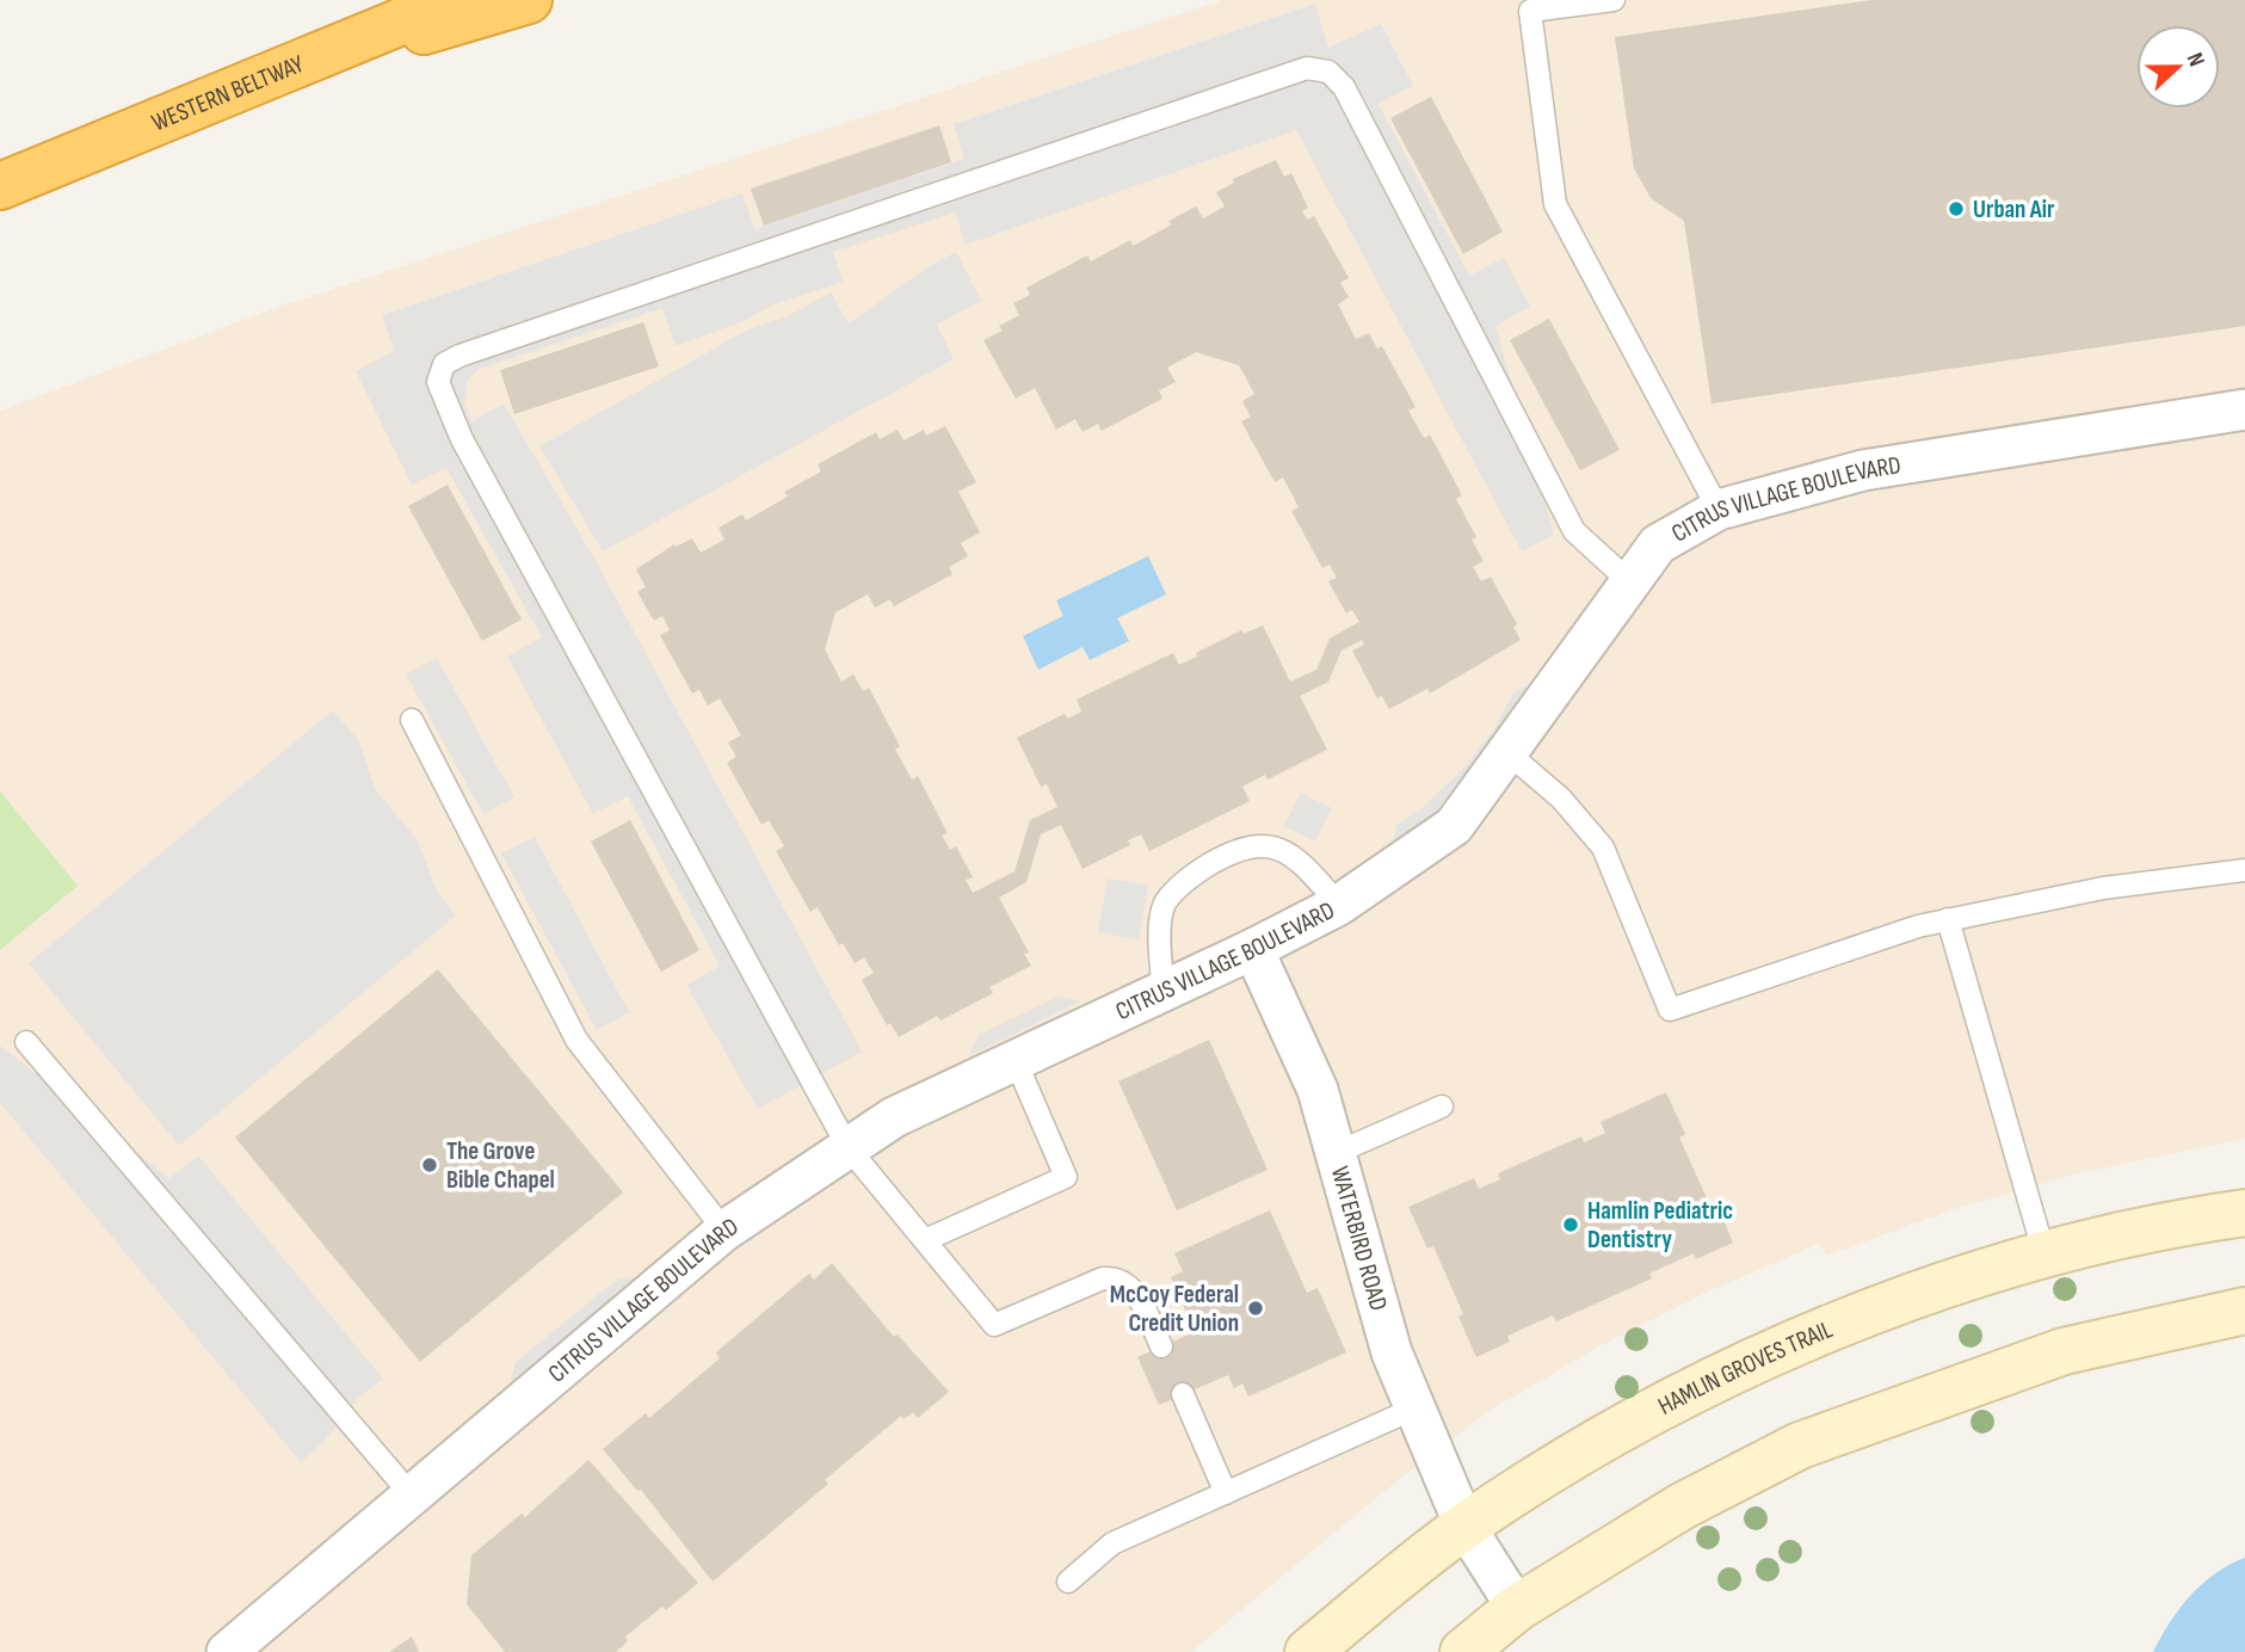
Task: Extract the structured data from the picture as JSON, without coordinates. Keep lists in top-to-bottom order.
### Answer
{
  "streets": {
    "highway": ["WESTERN BELTWAY"],
    "main road": ["HAMLIN GROVES TRAIL"],
    "street": ["CITRUS VILLAGE BOULEVARD", "WATERBIRD ROAD"]
  },
  "crossings": [
    ["CITRUS VILLAGE BOULEVARD", "WATERBIRD ROAD"],
    ["WATERBIRD ROAD", "HAMLIN GROVES TRAIL"]
  ],
  "places": [
    "Urban Air",
    "The Grove Bible Chapel",
    "Hamlin Pediatric Dentistry",
    "McCoy Federal Credit Union"
  ],
  "north": "right"
}
